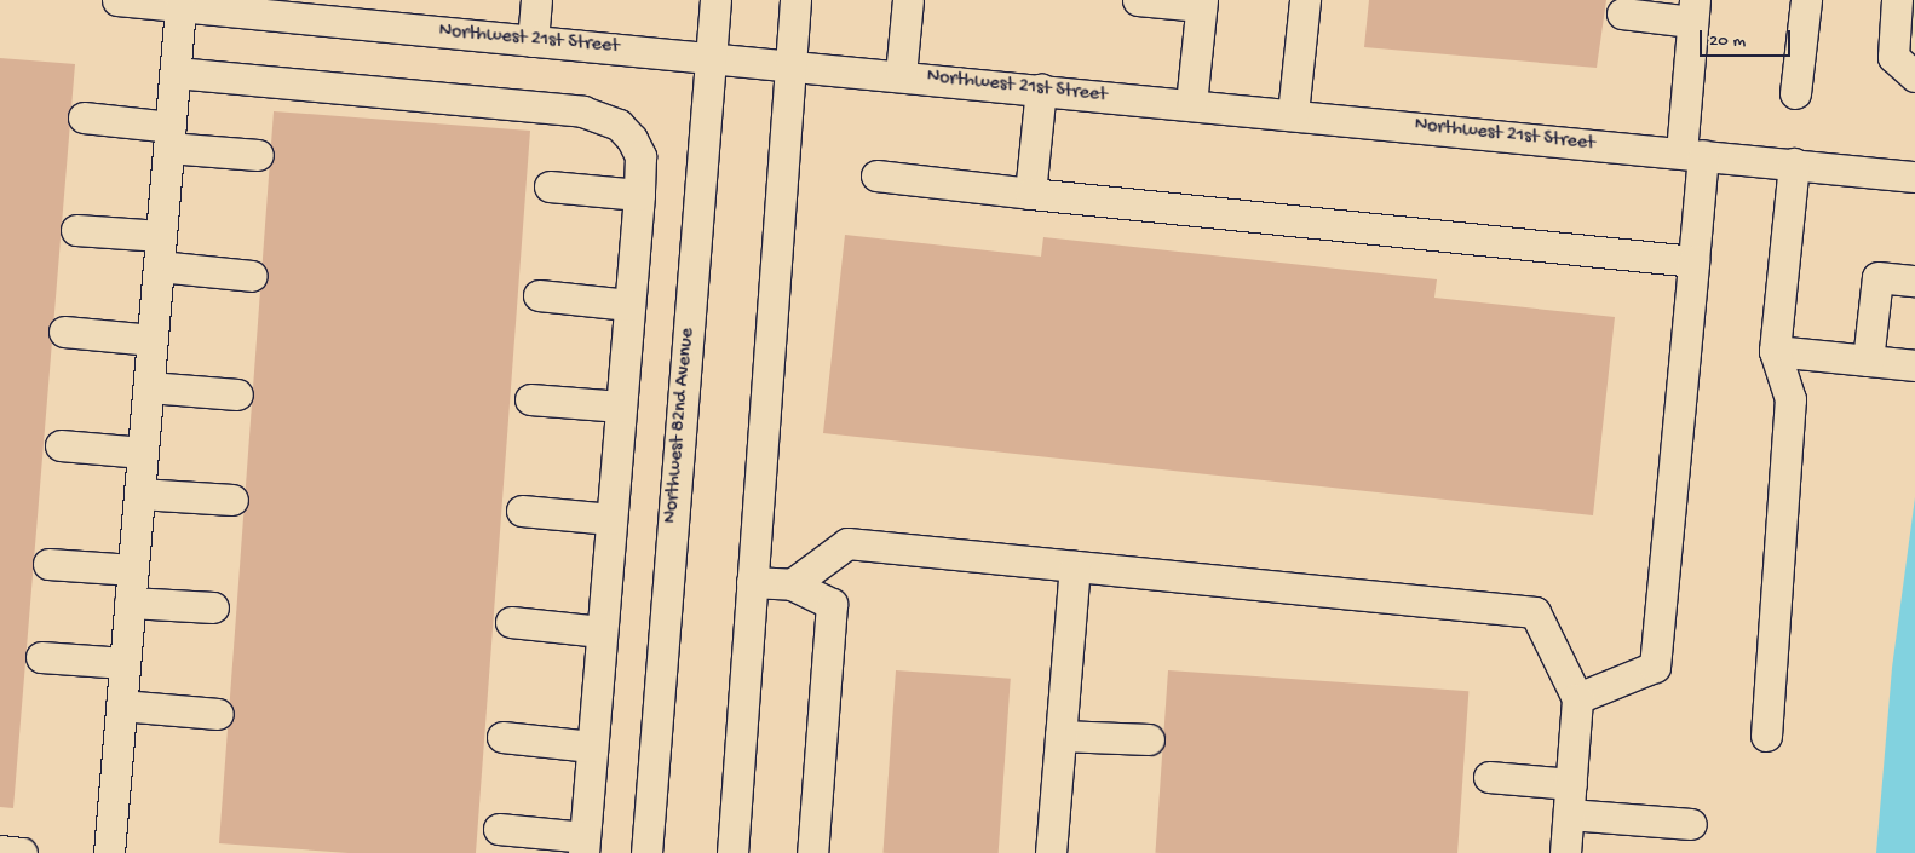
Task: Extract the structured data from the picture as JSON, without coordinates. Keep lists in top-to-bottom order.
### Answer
{
  "streets": {
    "street": ["Northwest 21st Street", "Northwest 82nd Avenue"]
  },
  "crossings": [
    ["Northwest 21st Street", "Northwest 82nd Avenue"]
  ],
  "scale_bar": "20 m"
}
